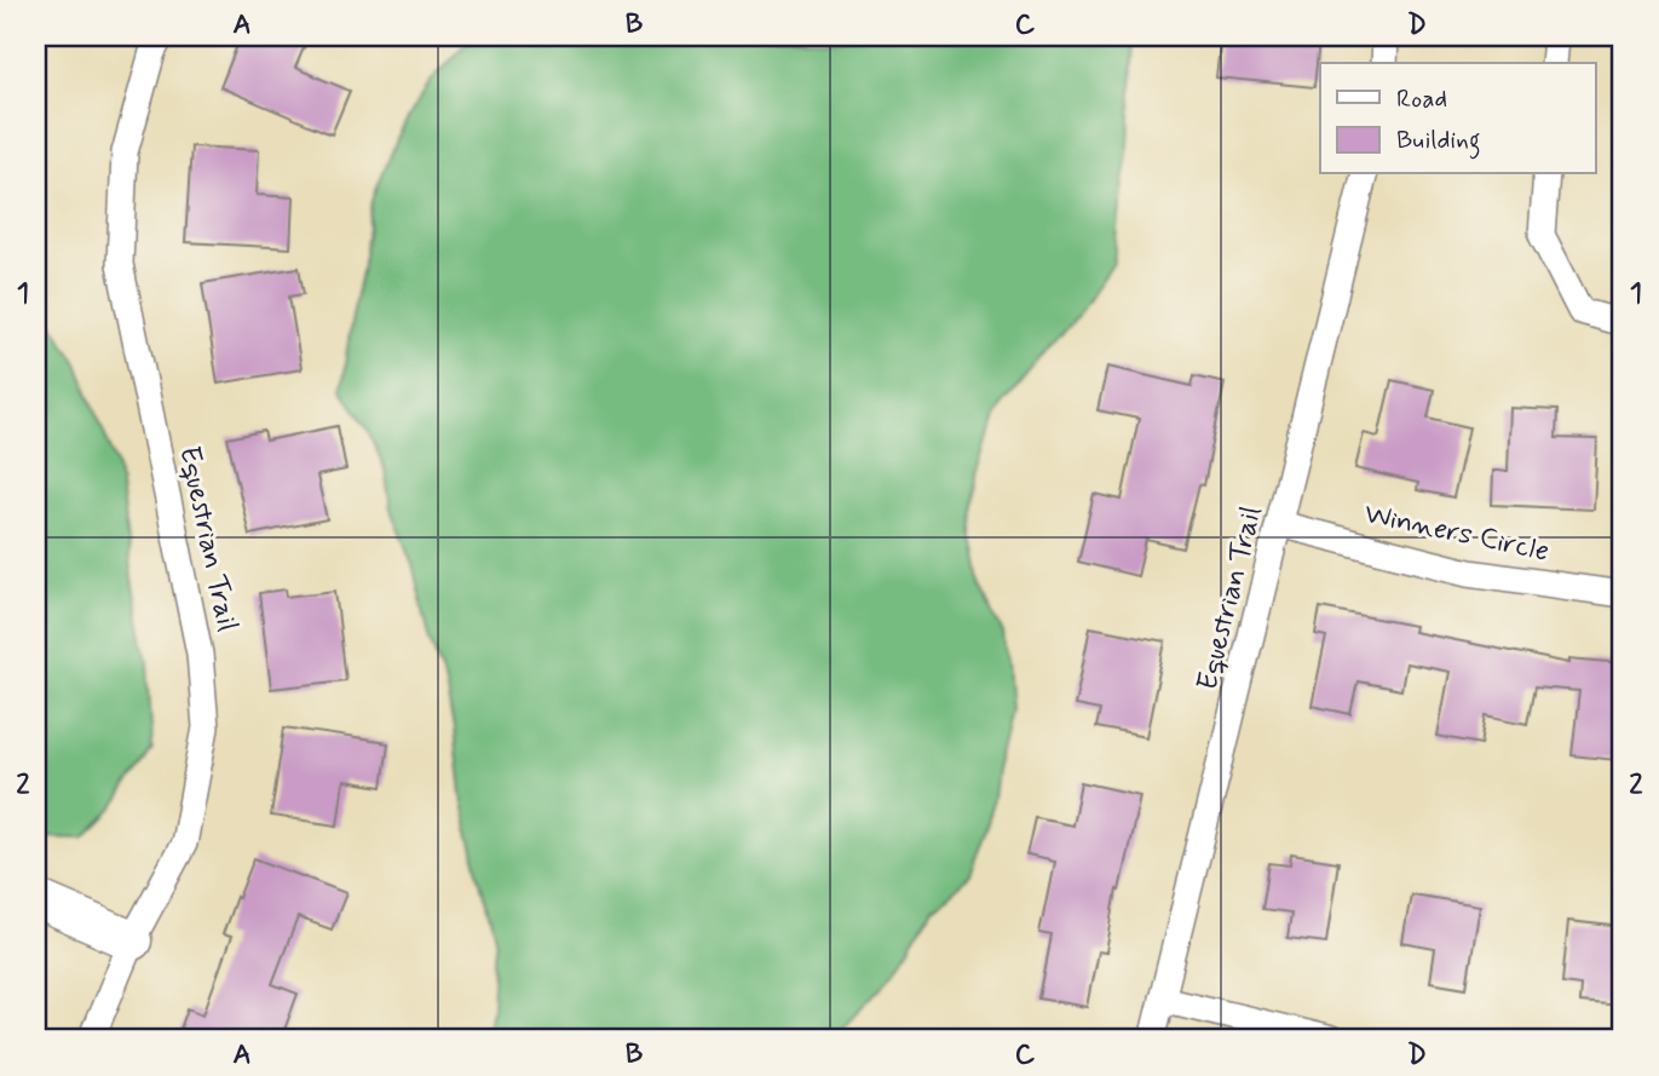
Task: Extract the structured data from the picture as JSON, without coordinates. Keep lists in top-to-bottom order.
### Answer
{
  "streets": {
    "street": ["Winners Circle", "Equestrian Trail"]
  },
  "crossings": [
    ["Winners Circle", "Equestrian Trail"]
  ],
  "legend": ["Road", "Building"],
  "grid": {
    "columns": [
      "A",
      "B",
      "C",
      "D"
    ],
    "rows": ["1", "2"]
  }
}
